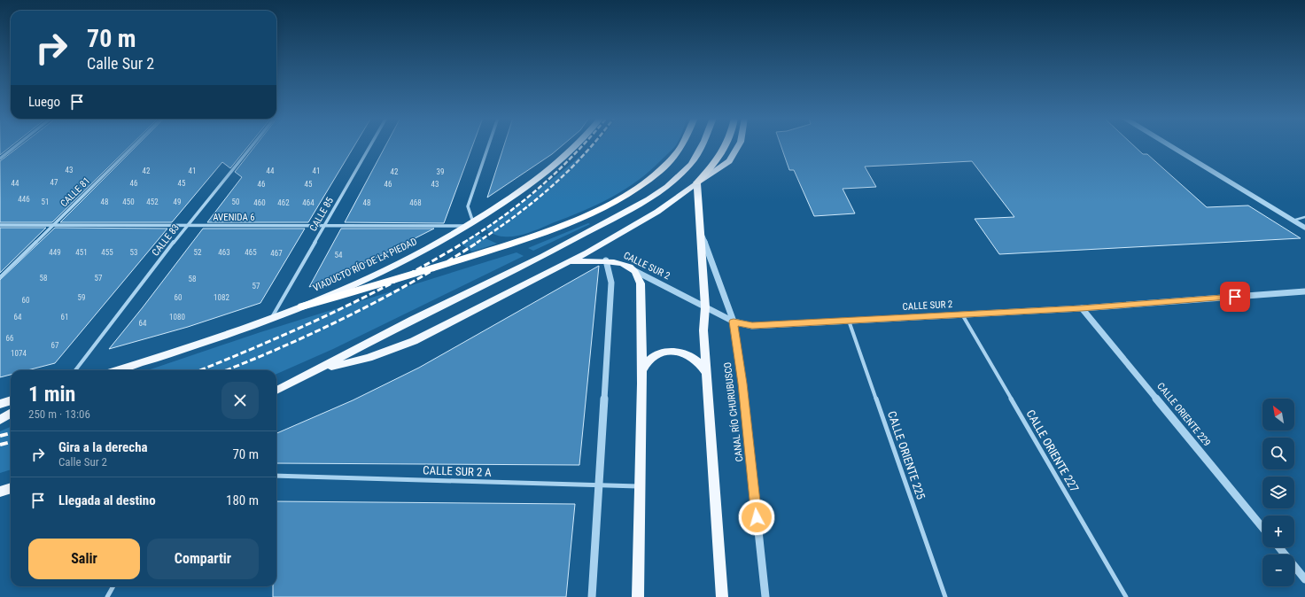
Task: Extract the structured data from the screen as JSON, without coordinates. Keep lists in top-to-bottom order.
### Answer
{
  "streets": {
    "main road": ["VIADUCTO RÍO DE LA PIEDAD", "CALLE SUR 2", "CANAL RÍO CHURUBUSCO"],
    "street": [
      "CALLE 81",
      "CALLE 85",
      "AVENIDA 6",
      "CALLE 83",
      "CALLE ORIENTE 229",
      "CALLE ORIENTE 227",
      "CALLE ORIENTE 225",
      "CALLE SUR 2 A"
    ]
  },
  "crossings": [
    ["CALLE 81", "AVENIDA 6"],
    ["CALLE 85", "AVENIDA 6"],
    ["CALLE 85", "VIADUCTO RÍO DE LA PIEDAD"],
    ["AVENIDA 6", "CALLE 83"],
    ["AVENIDA 6", "VIADUCTO RÍO DE LA PIEDAD"],
    ["CALLE SUR 2", "CANAL RÍO CHURUBUSCO"],
    ["CALLE SUR 2", "CALLE ORIENTE 229"],
    ["CALLE SUR 2", "CALLE ORIENTE 227"],
    ["CALLE SUR 2", "CALLE ORIENTE 225"]
  ],
  "house_numbers": [
    "43",
    "42",
    "41",
    "44",
    "41",
    "42",
    "39",
    "47",
    "44",
    "46",
    "45",
    "46",
    "45",
    "46",
    "43",
    "446",
    "51",
    "48",
    "450",
    "452",
    "49",
    "50",
    "460",
    "462",
    "464",
    "48",
    "468",
    "449",
    "451",
    "455",
    "53",
    "52",
    "463",
    "465",
    "467",
    "54",
    "58",
    "57",
    "58",
    "57",
    "59",
    "60",
    "1082",
    "60",
    "64",
    "61",
    "1080",
    "64",
    "66",
    "67",
    "1074"
  ],
  "north": "top left",
  "page": {
    "turn": ["70 m", "Calle Sur 2"],
    "then": "Luego",
    "heading": ["1 min", "250 m · 13:06"],
    "map_buttons": ["+", "−"],
    "list": [
      {
        "name": "Gira a la derecha",
        "note": "Calle Sur 2",
        "value": "70 m"
      },
      {
        "name": "Llegada al destino",
        "value": "180 m"
      }
    ],
    "buttons": ["Salir", "Compartir"]
  }
}
